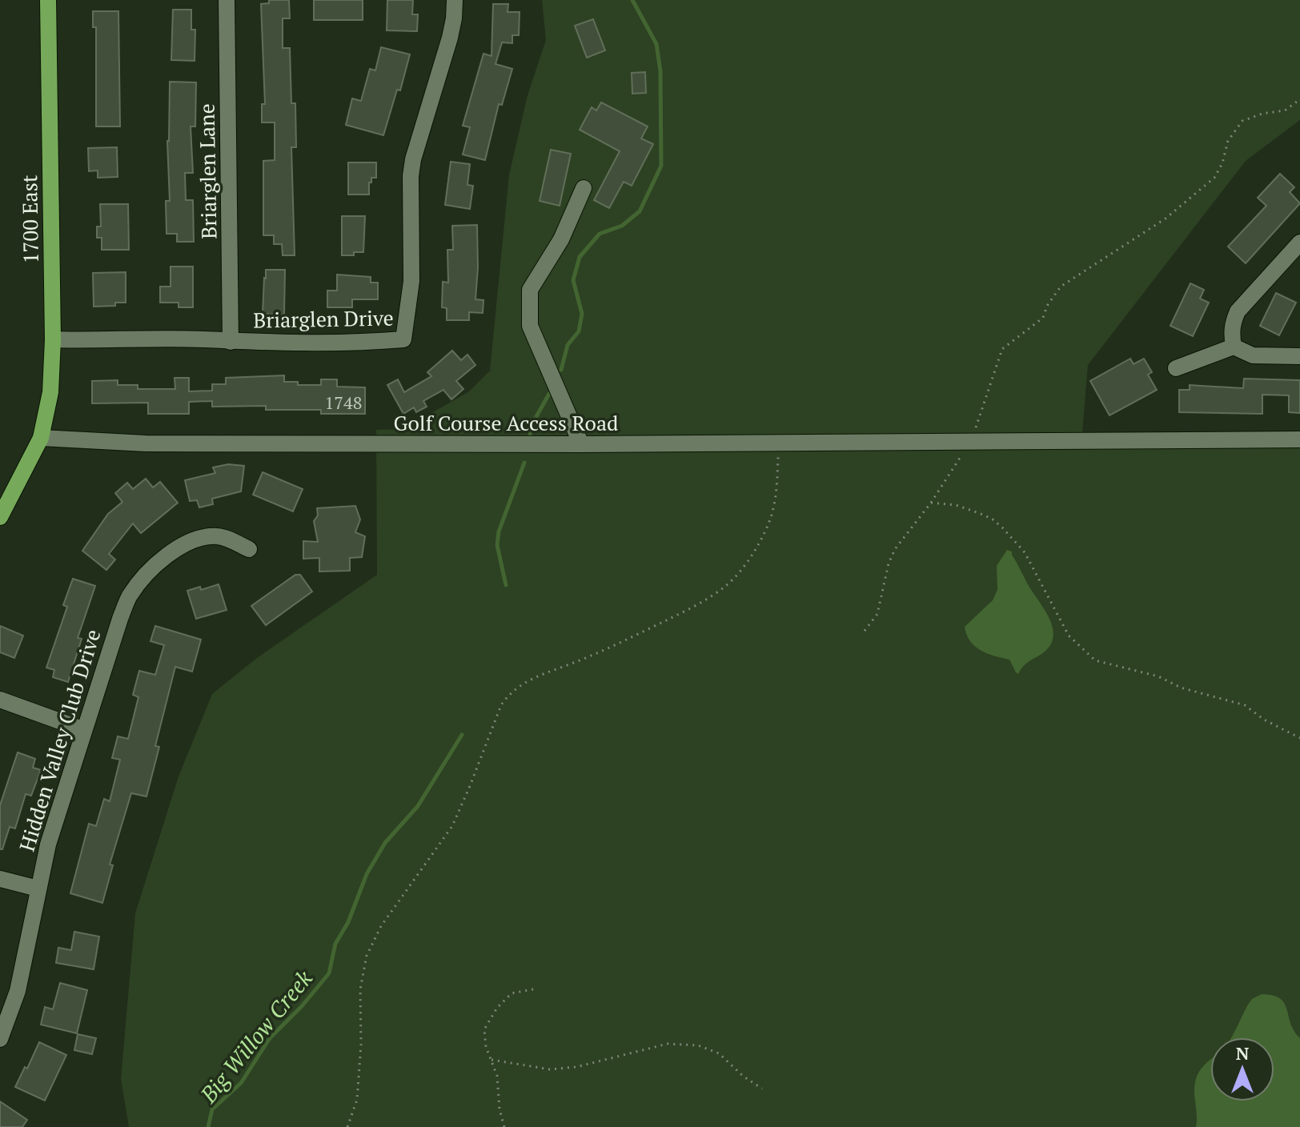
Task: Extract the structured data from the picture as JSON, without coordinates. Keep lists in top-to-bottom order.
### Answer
{
  "streets": {
    "main road": ["1700 East"],
    "street": [
      "Briarglen Lane",
      "Briarglen Drive",
      "Golf Course Access Road",
      "Hidden Valley Club Drive"
    ]
  },
  "crossings": [
    ["Briarglen Lane", "Briarglen Drive"],
    ["1700 East", "Briarglen Drive"],
    ["1700 East", "Golf Course Access Road"]
  ],
  "water": ["Big Willow Creek"],
  "house_numbers": ["1748"],
  "north": "top"
}
